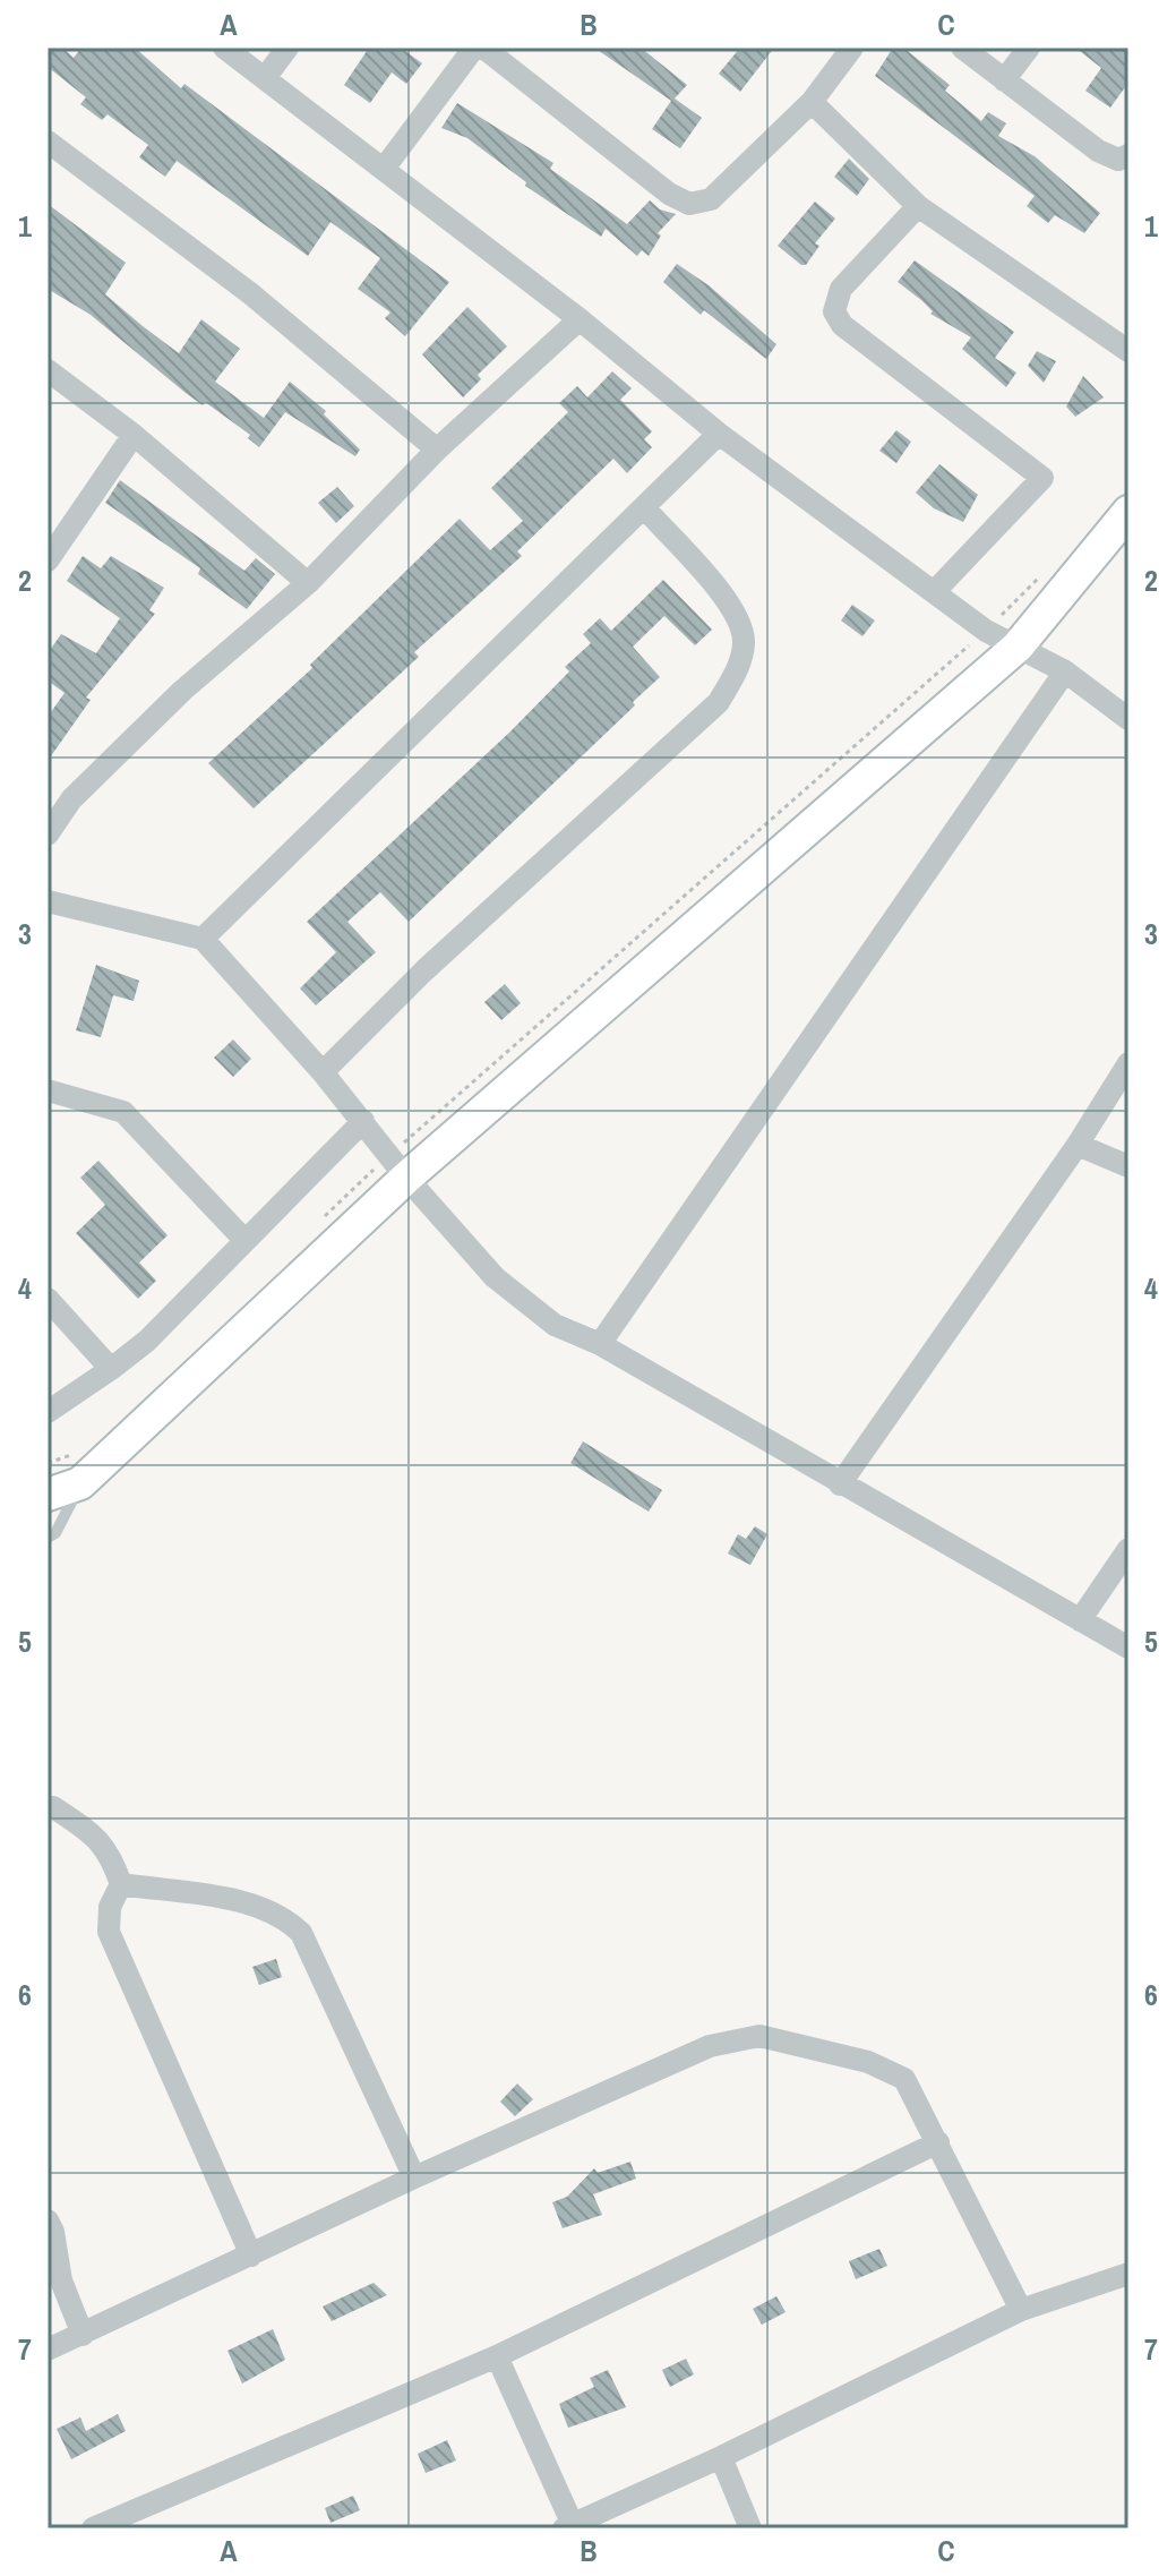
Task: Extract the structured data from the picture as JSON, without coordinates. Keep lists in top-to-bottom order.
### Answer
{
  "grid": {
    "columns": ["A", "B", "C"],
    "rows": [
      "1",
      "2",
      "3",
      "4",
      "5",
      "6",
      "7"
    ]
  }
}
